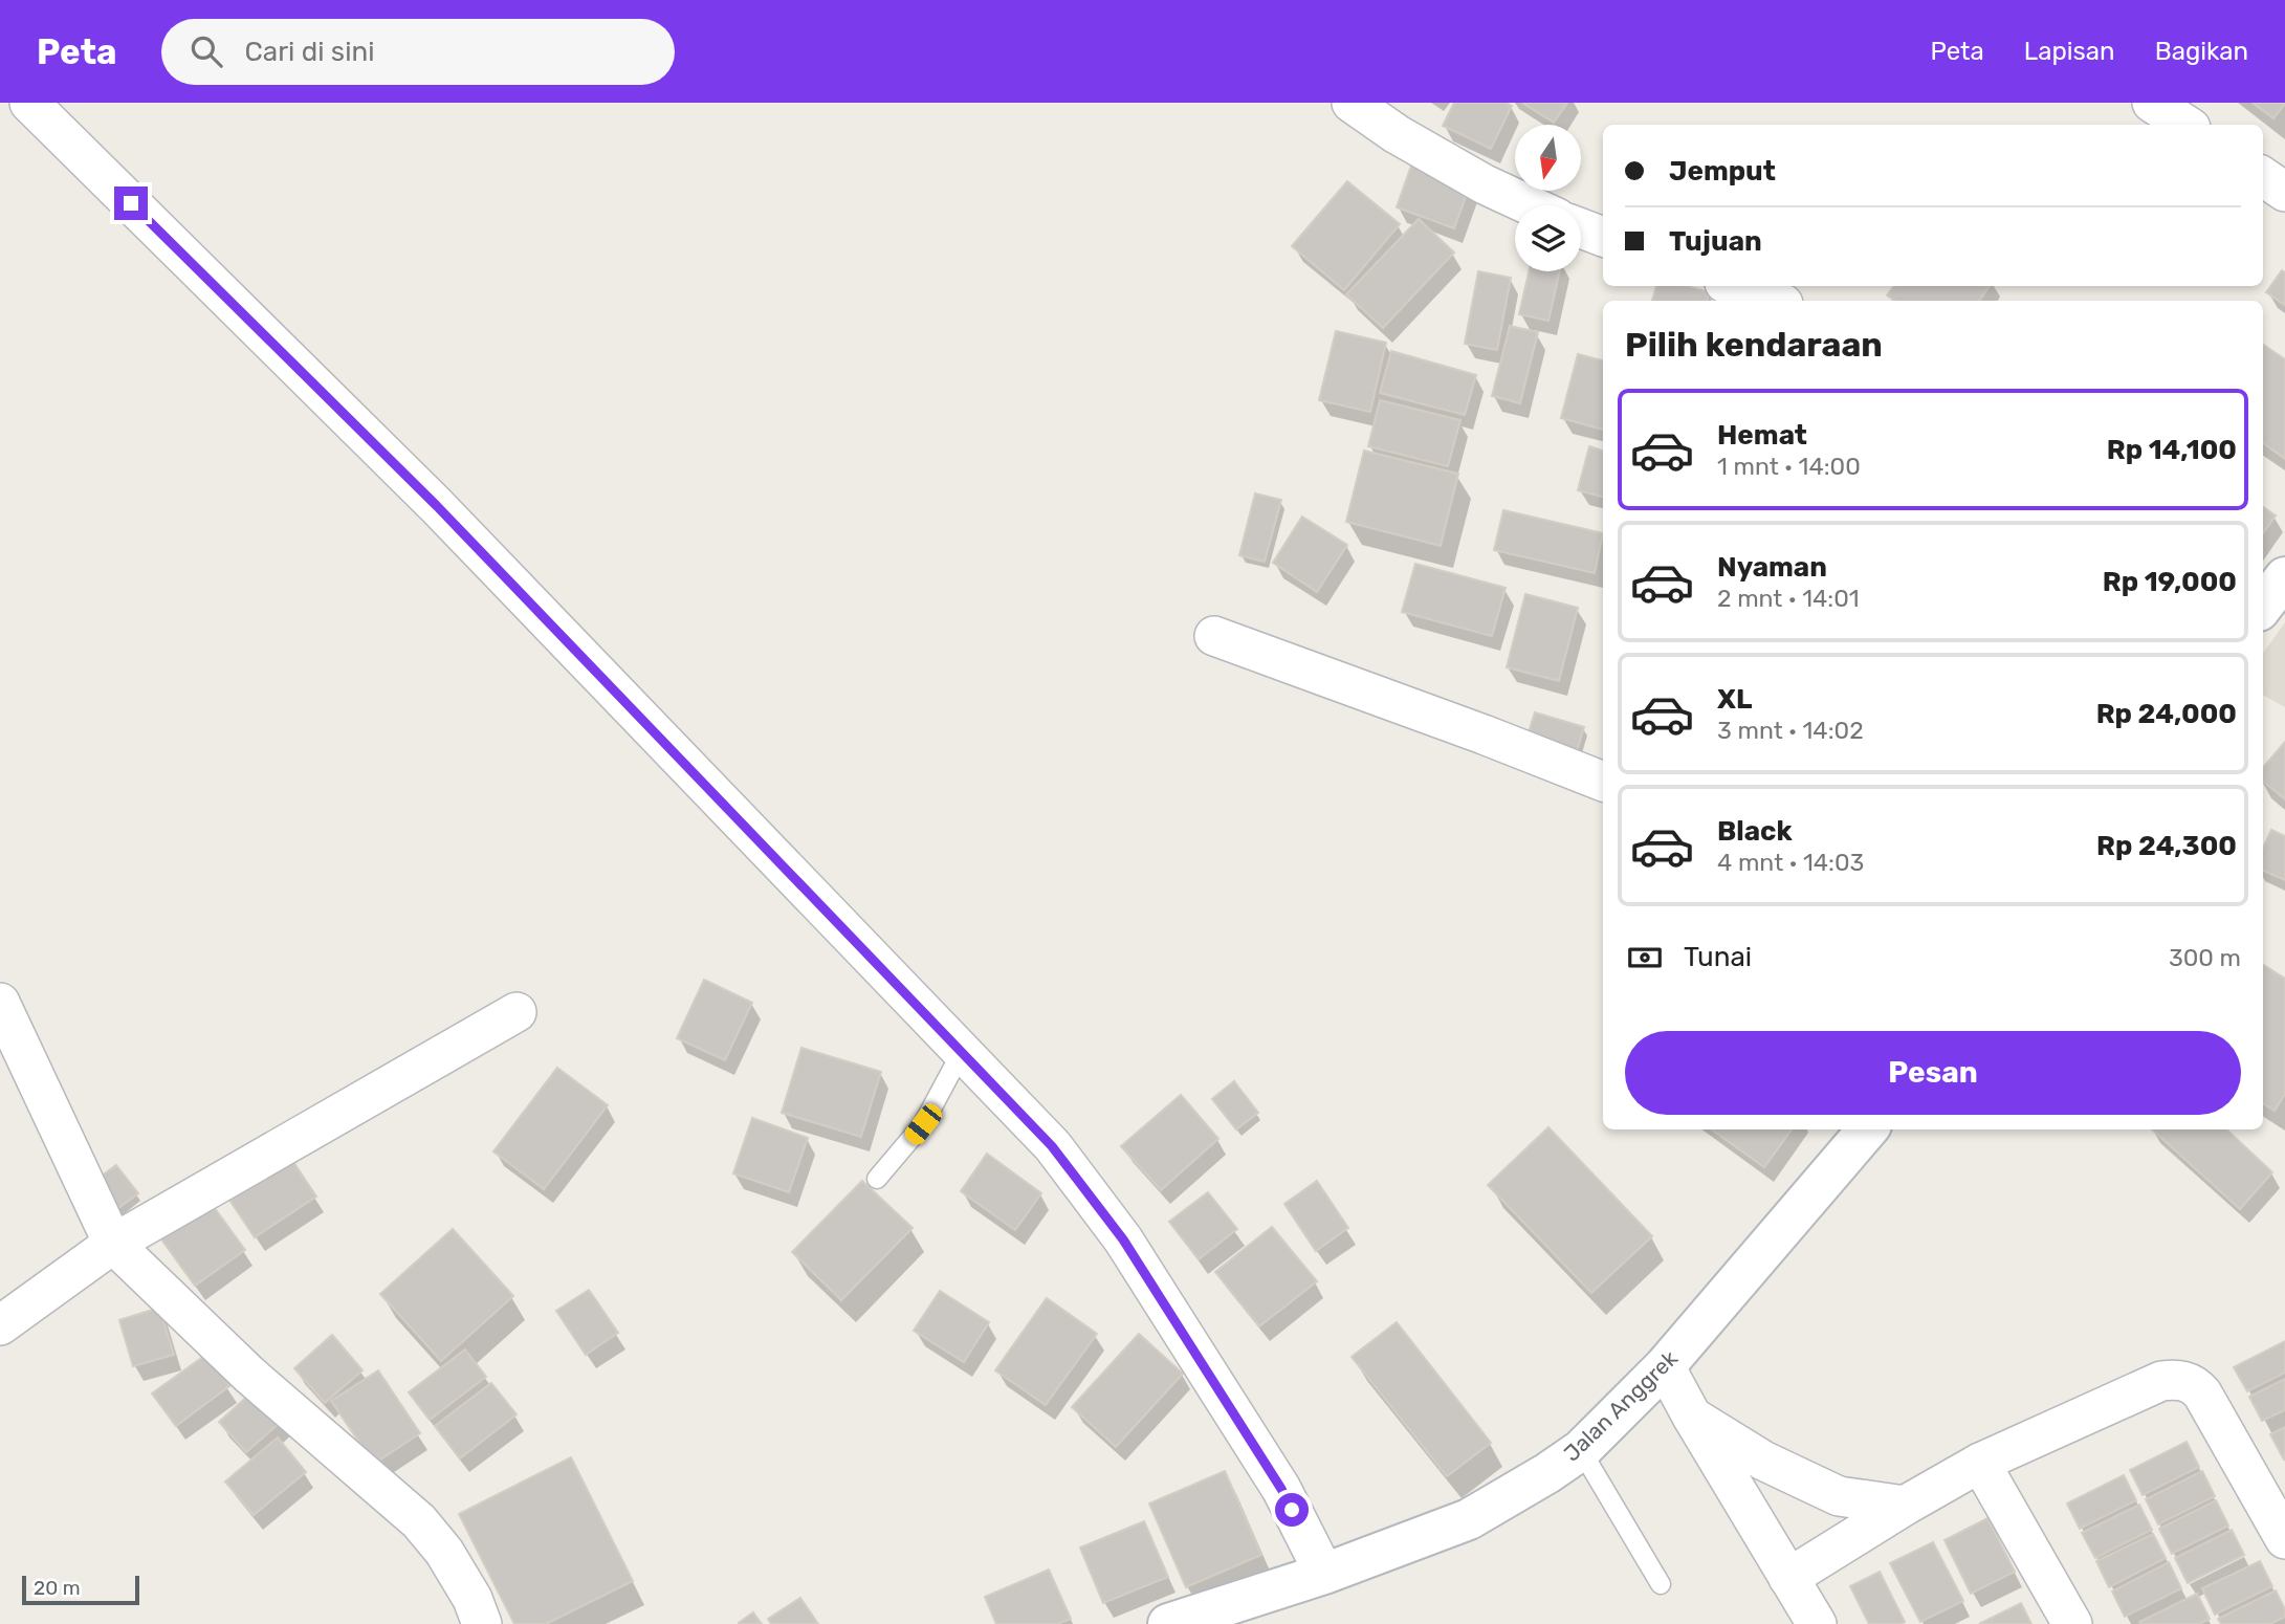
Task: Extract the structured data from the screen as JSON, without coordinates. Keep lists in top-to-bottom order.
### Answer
{
  "streets": {
    "street": ["Jalan Anggrek"]
  },
  "scale_bar": "20 m",
  "north": "bottom",
  "page": {
    "header": "Peta",
    "search": "Cari di sini",
    "nav": ["Peta", "Lapisan", "Bagikan"],
    "banner": ["Jemput", "Tujuan"],
    "heading": "Pilih kendaraan",
    "list": [
      {
        "name": "Hemat",
        "note": "1 mnt · 14:00",
        "value": "Rp 14,100"
      },
      {
        "name": "Nyaman",
        "note": "2 mnt · 14:01",
        "value": "Rp 19,000"
      },
      {
        "name": "XL",
        "note": "3 mnt · 14:02",
        "value": "Rp 24,000"
      },
      {
        "name": "Black",
        "note": "4 mnt · 14:03",
        "value": "Rp 24,300"
      }
    ],
    "pay": ["Tunai", "300 m"],
    "buttons": "Pesan",
    "scale": "20 m"
  }
}
